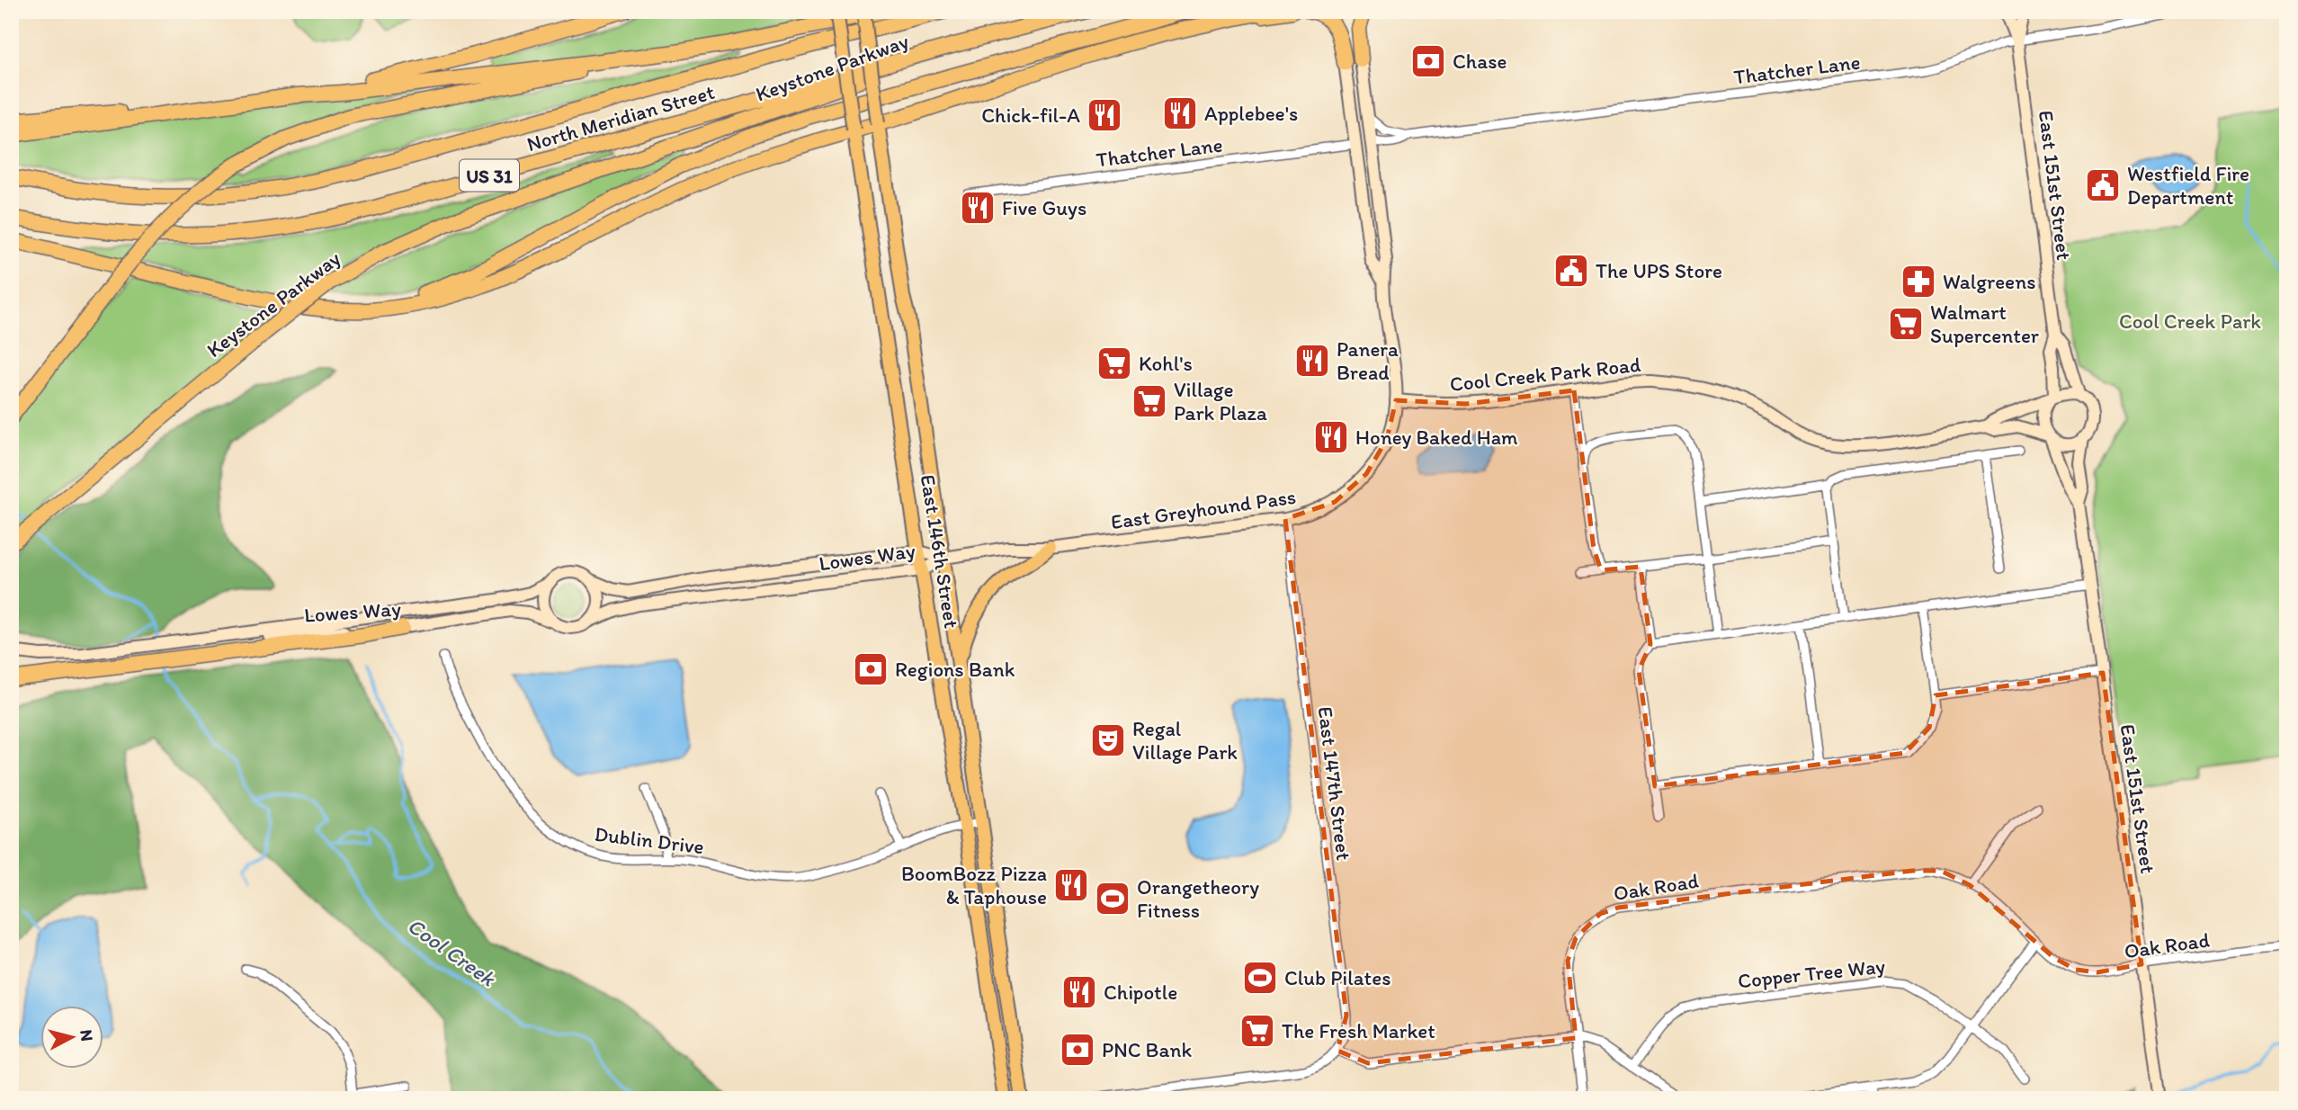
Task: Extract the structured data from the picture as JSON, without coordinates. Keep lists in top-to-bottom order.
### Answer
{
  "streets": {
    "highway": ["Keystone Parkway", "North Meridian Street", "US 31"],
    "main road": ["East 146th Street"],
    "street": [
      "Thatcher Lane",
      "East 151st Street",
      "Cool Creek Park Road",
      "East Greyhound Pass",
      "Lowes Way",
      "East 147th Street",
      "Dublin Drive",
      "Oak Road",
      "Copper Tree Way"
    ]
  },
  "crossings": [
    ["Keystone Parkway", "North Meridian Street"],
    ["Thatcher Lane", "East 151st Street"],
    ["Thatcher Lane", "East Greyhound Pass"],
    ["East 151st Street", "Cool Creek Park Road"],
    ["East 151st Street", "Oak Road"],
    ["Cool Creek Park Road", "East Greyhound Pass"],
    ["East Greyhound Pass", "East 146th Street"],
    ["East Greyhound Pass", "Lowes Way"],
    ["East Greyhound Pass", "East 147th Street"],
    ["East 146th Street", "Lowes Way"],
    ["East 146th Street", "Dublin Drive"]
  ],
  "water": ["Cool Creek"],
  "parks": ["Cool Creek Park"],
  "places": {
    "bank": ["Chase", "Regions Bank", "PNC Bank"],
    "restaurant": [
      "Applebee's",
      "Chick-fil-A",
      "Five Guys",
      "Panera Bread",
      "Honey Baked Ham",
      "BoomBozz Pizza & Taphouse",
      "Chipotle"
    ],
    "public building": ["Westfield Fire Department", "The UPS Store"],
    "pharmacy": ["Walgreens"],
    "supermarket": [
      "Walmart Supercenter",
      "Kohl's",
      "Village Park Plaza",
      "The Fresh Market"
    ],
    "theatre": ["Regal Village Park"],
    "sports": ["Orangetheory Fitness", "Club Pilates"]
  },
  "north": "right"
}
